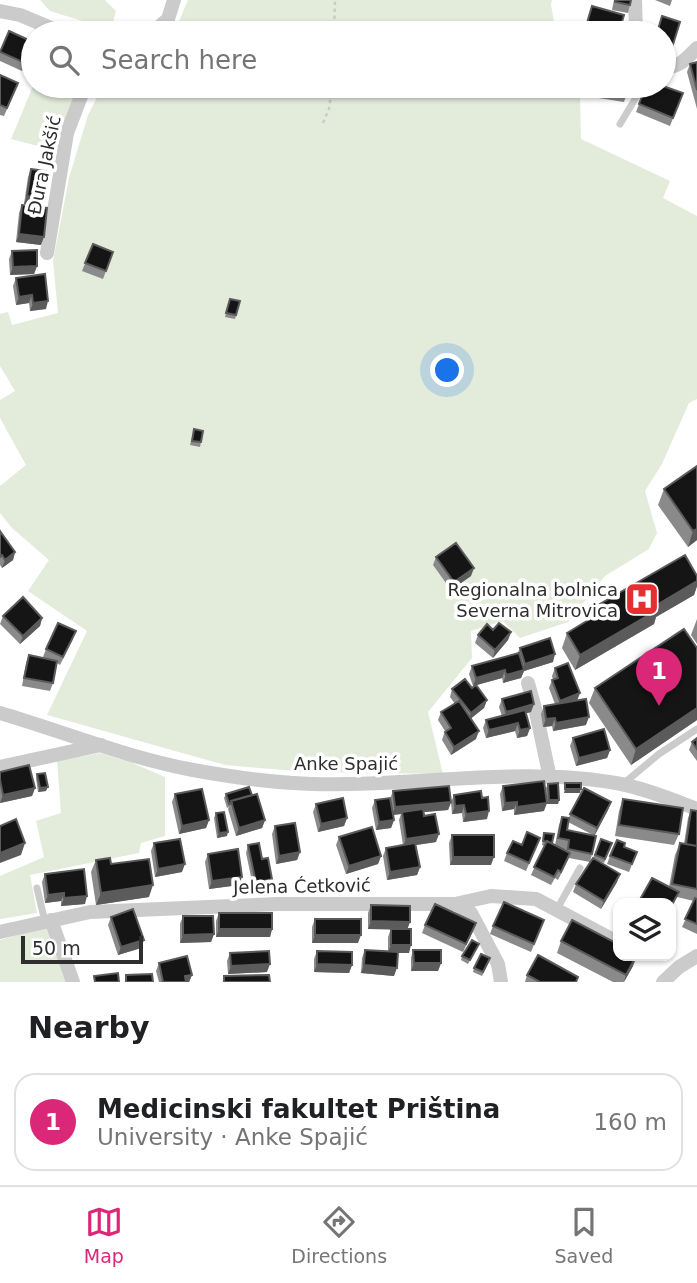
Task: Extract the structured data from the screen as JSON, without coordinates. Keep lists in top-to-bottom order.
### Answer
{
  "streets": {
    "street": ["Ðura Jakšić", "Anke Spajić", "Jelena Ćetković"]
  },
  "places": {
    "hospital": ["Regionalna bolnica Severna Mitrovica"]
  },
  "scale_bar": "50 m",
  "page": {
    "search": "Search here",
    "pins": "1",
    "scale": "50 m",
    "heading": "Nearby",
    "list": [
      {
        "mark": "1",
        "name": "Medicinski fakultet Priština",
        "note": "University · Anke Spajić",
        "value": "160 m"
      }
    ],
    "nav": ["Map", "Directions", "Saved"]
  }
}
